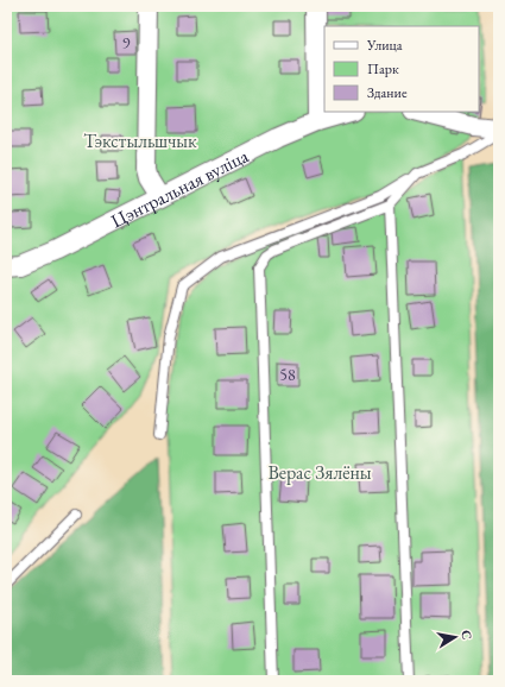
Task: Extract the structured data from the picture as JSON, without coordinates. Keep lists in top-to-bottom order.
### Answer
{
  "streets": {
    "street": ["Цэнтральная вуліца"]
  },
  "parks": ["Тэкстыльшчык", "Верас Зялёны"],
  "house_numbers": ["9", "58"],
  "legend": ["Улица", "Парк", "Здание"],
  "north": "right"
}
